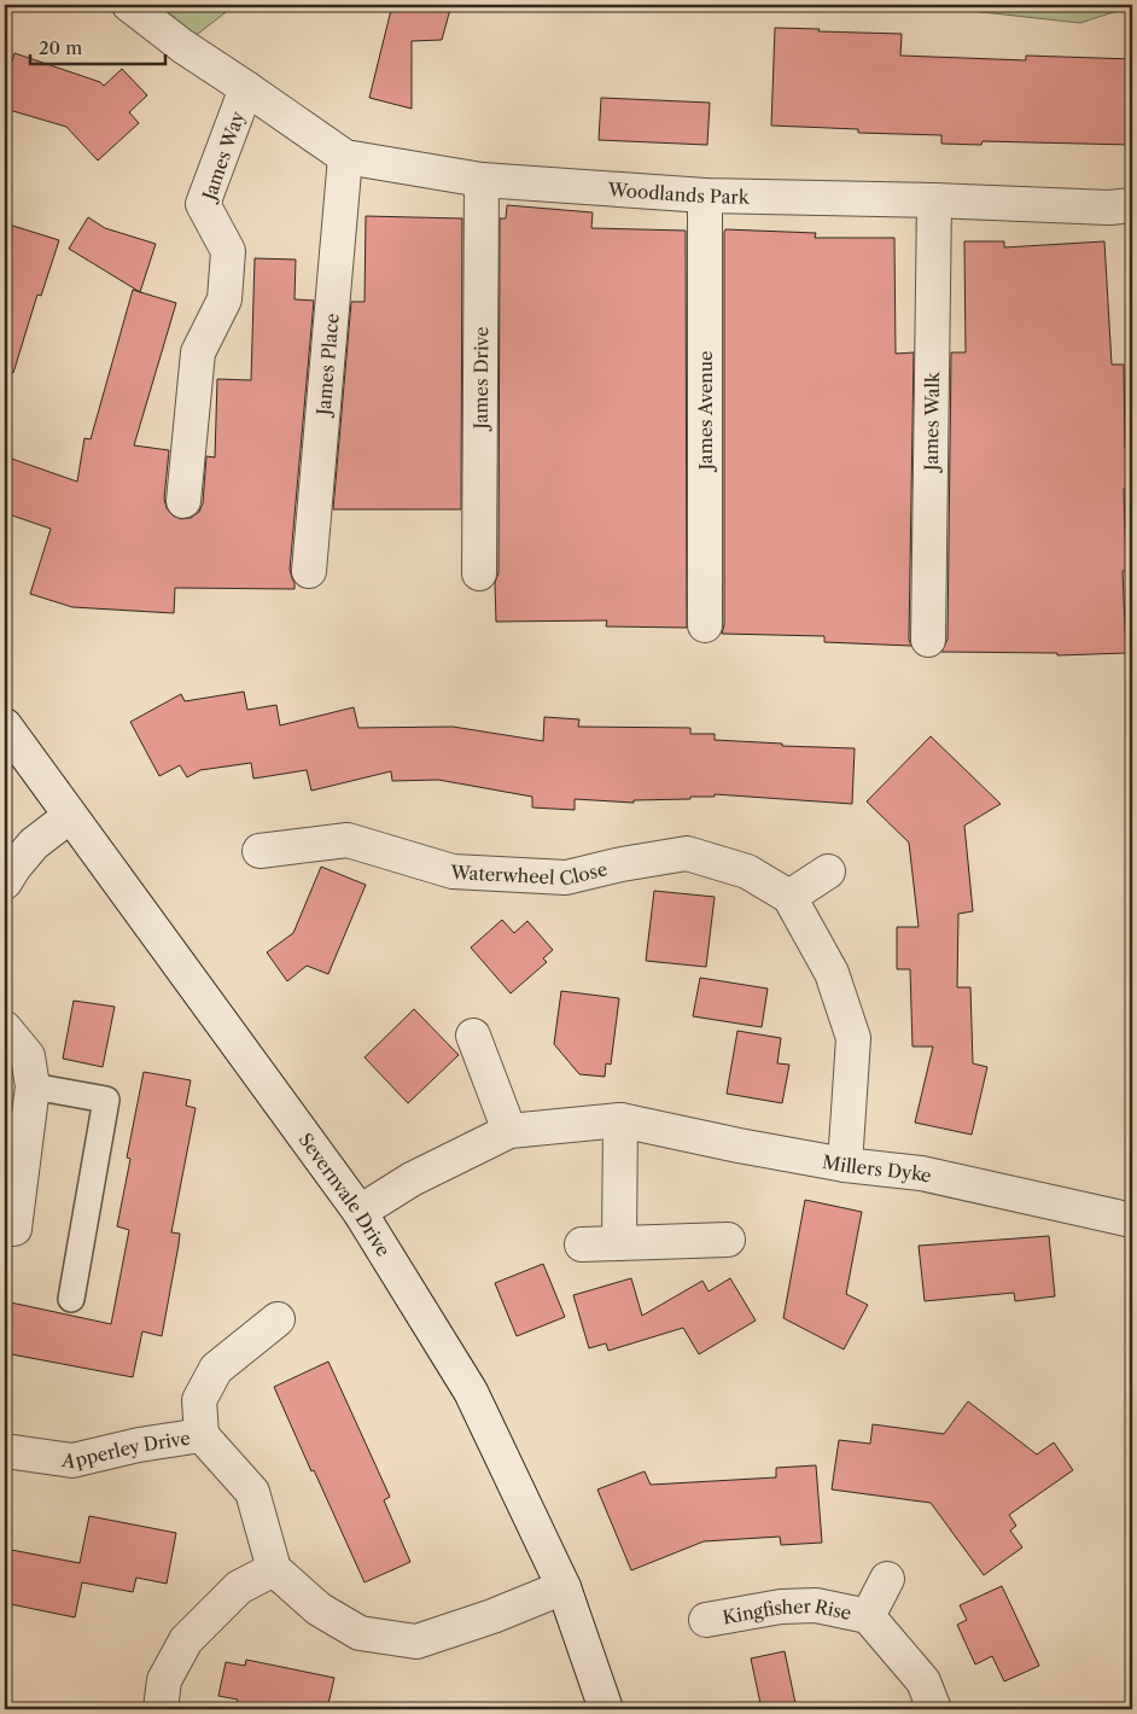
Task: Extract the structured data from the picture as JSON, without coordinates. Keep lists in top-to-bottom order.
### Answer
{
  "streets": {
    "street": [
      "James Way",
      "Woodlands Park",
      "James Place",
      "James Drive",
      "James Avenue",
      "James Walk",
      "Waterwheel Close",
      "Millers Dyke",
      "Severnvale Drive",
      "Apperley Drive",
      "Kingfisher Rise"
    ]
  },
  "crossings": [
    ["James Way", "Woodlands Park"],
    ["Woodlands Park", "James Place"],
    ["Woodlands Park", "James Drive"],
    ["Woodlands Park", "James Avenue"],
    ["Woodlands Park", "James Walk"],
    ["Waterwheel Close", "Millers Dyke"],
    ["Millers Dyke", "Severnvale Drive"]
  ],
  "scale_bar": "20 m"
}
